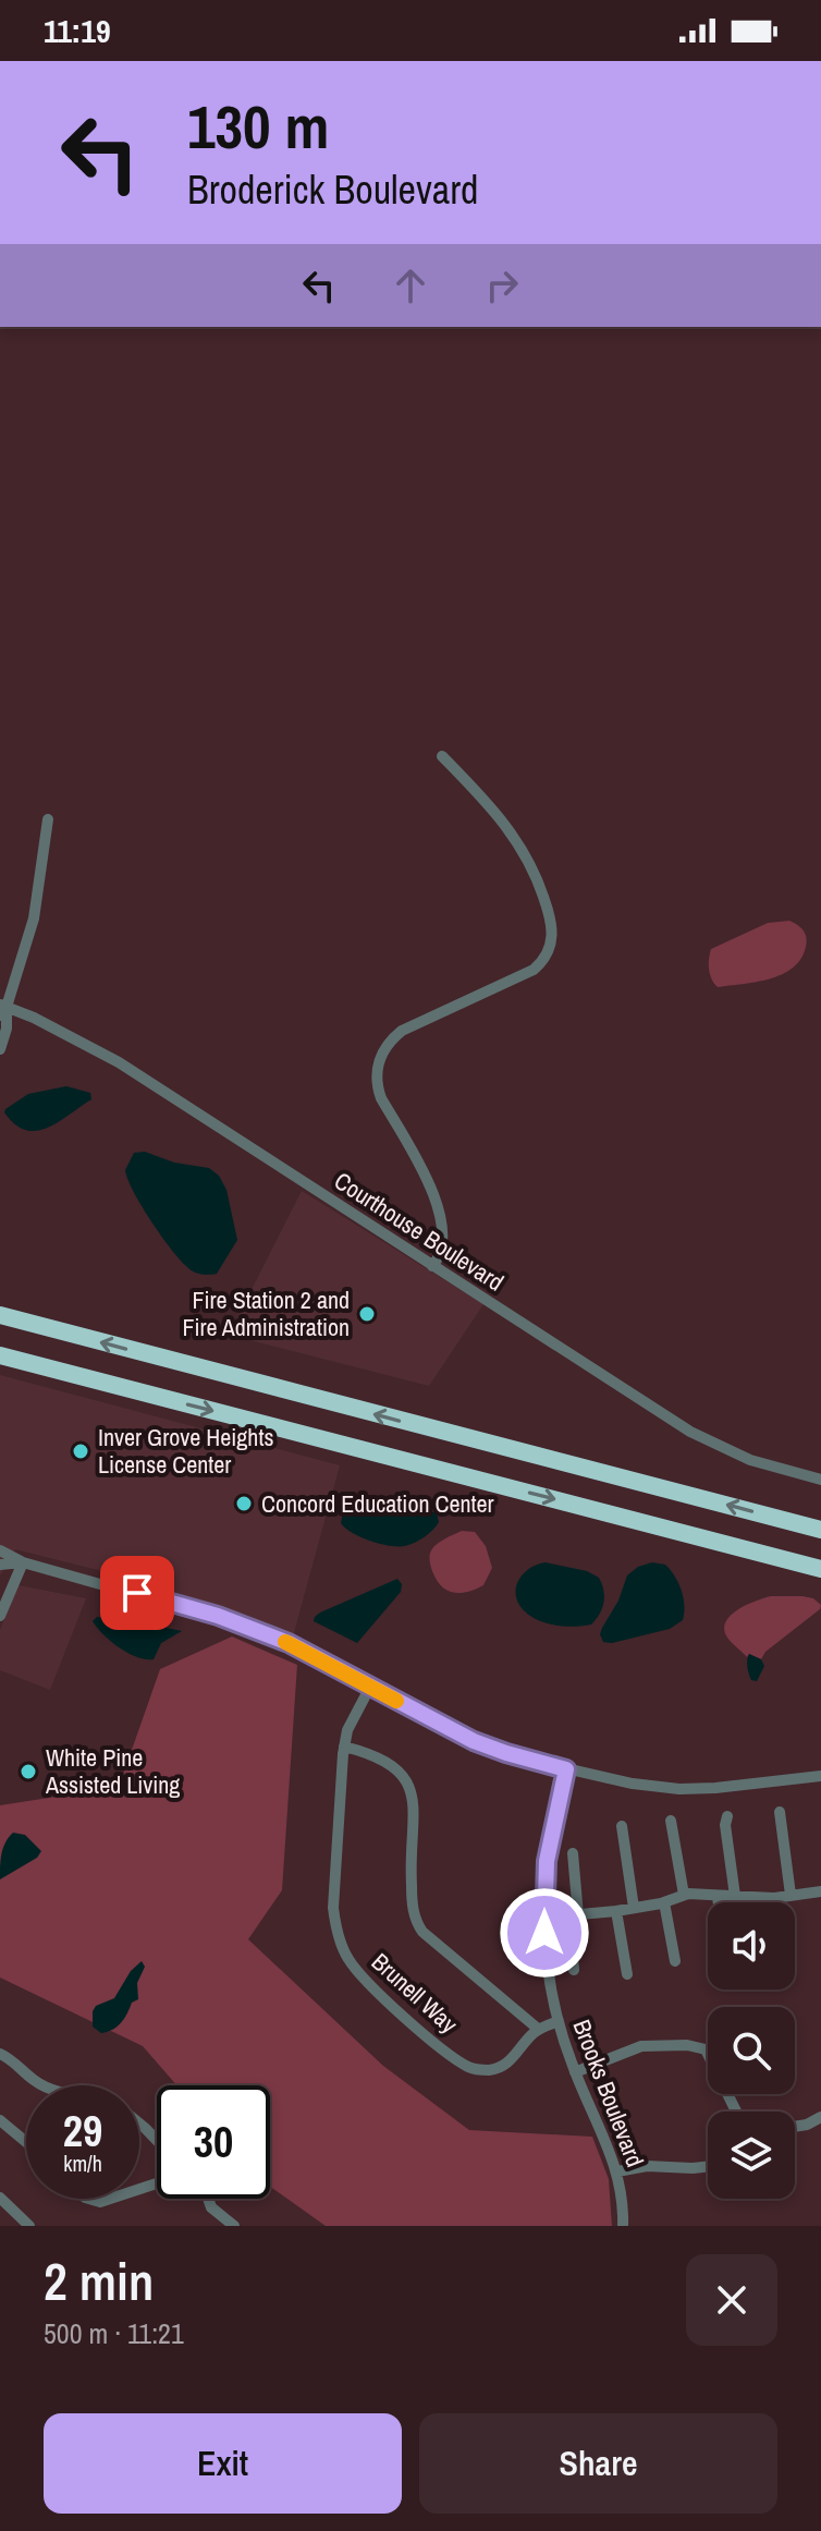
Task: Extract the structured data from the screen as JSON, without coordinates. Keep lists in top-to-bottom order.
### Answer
{
  "streets": {
    "street": ["Courthouse Boulevard", "Brunell Way", "Brooks Boulevard"]
  },
  "crossings": [
    ["Brunell Way", "Brooks Boulevard"]
  ],
  "places": [
    "Fire Station 2 and Fire Administration",
    "Inver Grove Heights License Center",
    "Concord Education Center",
    "White Pine Assisted Living"
  ],
  "page": {
    "status": "11:19",
    "turn": ["130 m", "Broderick Boulevard"],
    "speed": "29 km/h",
    "limit": "30",
    "heading": ["2 min", "500 m · 11:21"],
    "buttons": ["Exit", "Share"]
  }
}
